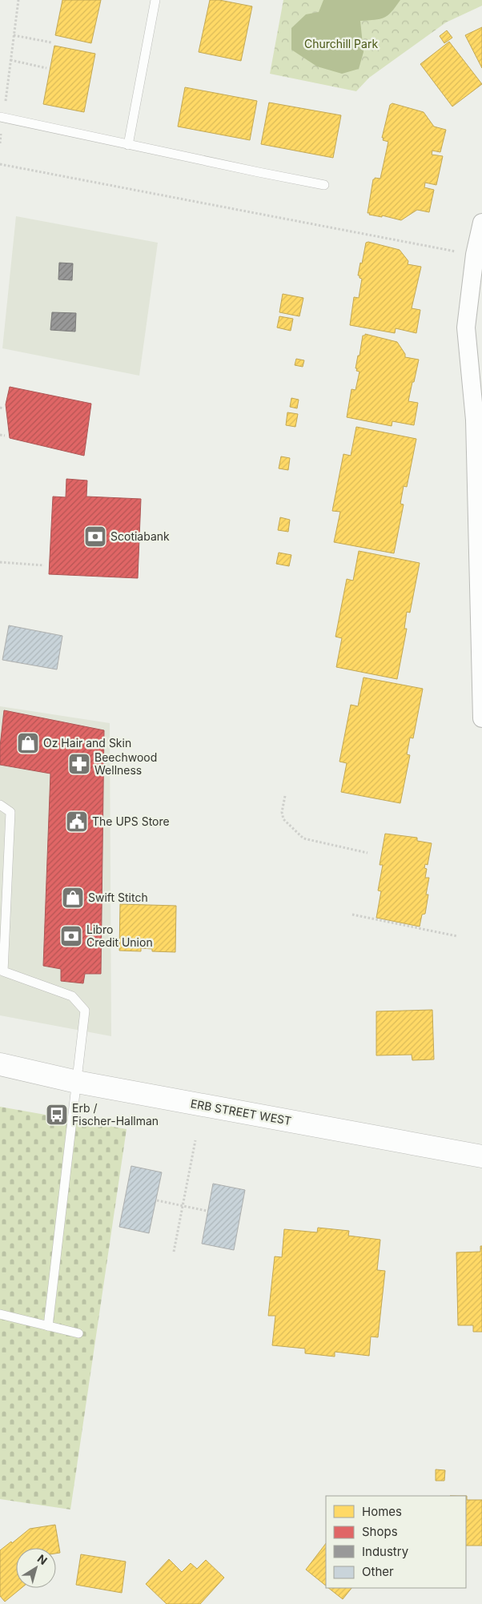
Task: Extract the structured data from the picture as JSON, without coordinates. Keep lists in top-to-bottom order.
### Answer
{
  "streets": {
    "main road": ["ERB STREET WEST"]
  },
  "parks": ["Churchill Park"],
  "places": {
    "bank": ["Scotiabank", "Libro Credit Union"],
    "shop": ["Oz Hair and Skin", "Swift Stitch"],
    "pharmacy": ["Beechwood Wellness"],
    "public building": ["The UPS Store"],
    "bus stop": ["Erb / Fischer-Hallman"]
  },
  "legend": [
    "Homes",
    "Shops",
    "Industry",
    "Other"
  ],
  "north": "top right"
}
